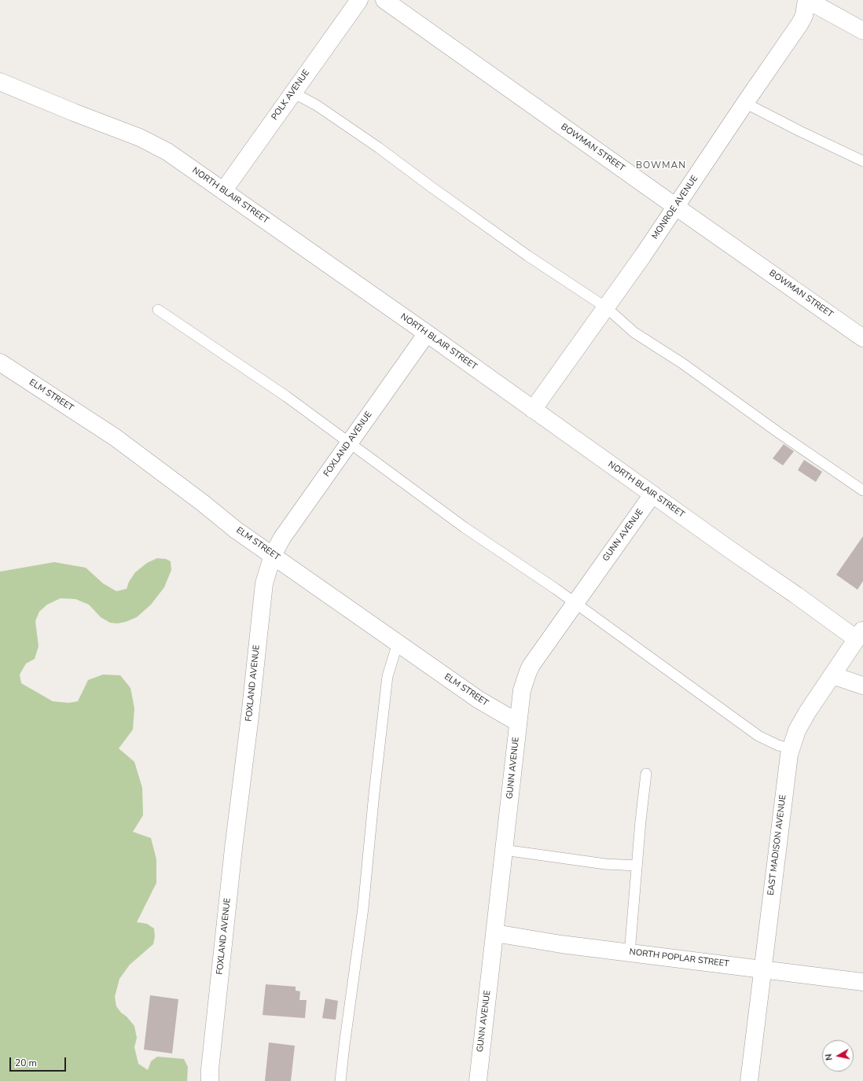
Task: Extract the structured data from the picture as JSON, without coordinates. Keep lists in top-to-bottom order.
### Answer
{
  "streets": {
    "street": [
      "POLK AVENUE",
      "BOWMAN STREET",
      "NORTH BLAIR STREET",
      "MONROE AVENUE",
      "ELM STREET",
      "FOXLAND AVENUE",
      "GUNN AVENUE",
      "EAST MADISON AVENUE",
      "NORTH POPLAR STREET"
    ]
  },
  "crossings": [
    ["POLK AVENUE", "NORTH BLAIR STREET"],
    ["BOWMAN STREET", "MONROE AVENUE"],
    ["NORTH BLAIR STREET", "MONROE AVENUE"],
    ["NORTH BLAIR STREET", "FOXLAND AVENUE"],
    ["NORTH BLAIR STREET", "GUNN AVENUE"],
    ["NORTH BLAIR STREET", "EAST MADISON AVENUE"],
    ["ELM STREET", "FOXLAND AVENUE"],
    ["ELM STREET", "GUNN AVENUE"],
    ["GUNN AVENUE", "NORTH POPLAR STREET"],
    ["EAST MADISON AVENUE", "NORTH POPLAR STREET"]
  ],
  "districts": ["BOWMAN"],
  "scale_bar": "20 m",
  "north": "left"
}
